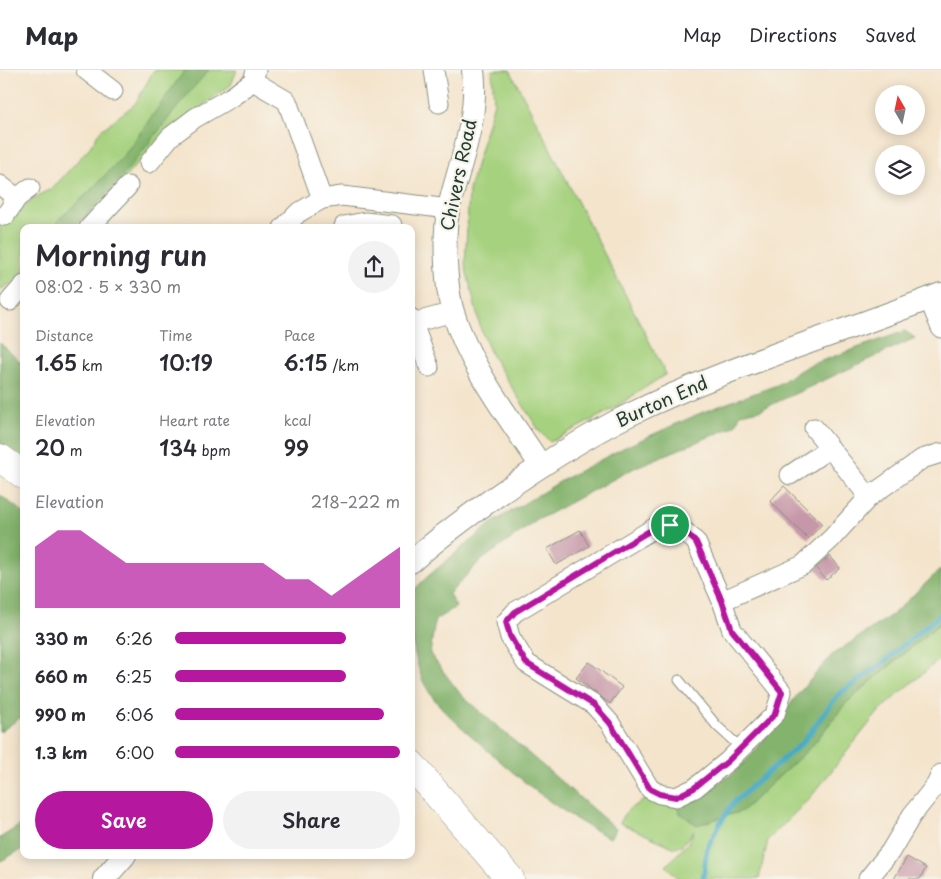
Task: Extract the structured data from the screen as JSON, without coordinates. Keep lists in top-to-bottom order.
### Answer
{
  "streets": {
    "street": ["Chivers Road", "Burton End"]
  },
  "crossings": [
    ["Chivers Road", "Burton End"]
  ],
  "north": "top",
  "page": {
    "header": "Map",
    "nav": ["Map", "Directions", "Saved"],
    "heading": ["Morning run", "08:02 · 5 × 330 m"],
    "stats": [
      ["Distance", "1.65 km"],
      ["Time", "10:19"],
      ["Pace", "6:15 /km"],
      ["Elevation", "20 m"],
      ["Heart rate", "134 bpm"],
      ["kcal", "99"]
    ],
    "chart": ["Elevation", "218–222 m"],
    "list": [
      {
        "name": "330 m",
        "note": "6:26"
      },
      {
        "name": "660 m",
        "note": "6:25"
      },
      {
        "name": "990 m",
        "note": "6:06"
      },
      {
        "name": "1.3 km",
        "note": "6:00"
      }
    ],
    "buttons": ["Save", "Share"]
  }
}
